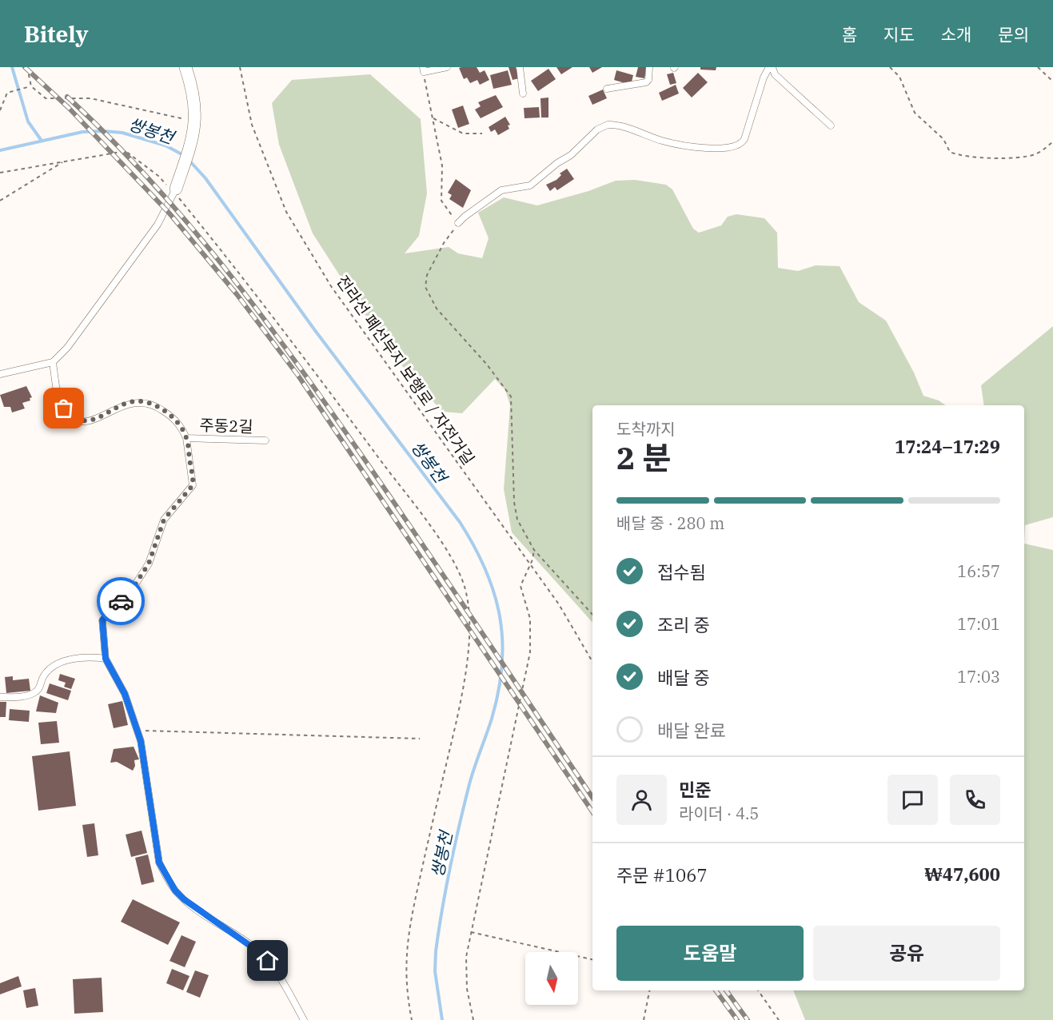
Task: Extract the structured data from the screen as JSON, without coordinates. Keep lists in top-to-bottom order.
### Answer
{
  "streets": {
    "lane": ["주동2길"],
    "path": ["전라선 폐선부지 보행로 / 자전거길"]
  },
  "water": ["쌍봉천"],
  "north": "bottom",
  "page": {
    "header": "Bitely",
    "nav": [
      "홈",
      "지도",
      "소개",
      "문의"
    ],
    "heading": ["2 분", "도착까지", "17:24–17:29"],
    "panel": [
      "민준",
      "라이더 · 4.5",
      "주문 #1067",
      "₩47,600"
    ],
    "bar": "배달 중 · 280 m",
    "list": [
      ["접수됨", "16:57"],
      ["조리 중", "17:01"],
      ["배달 중", "17:03"],
      "배달 완료"
    ],
    "buttons": ["도움말", "공유"]
  }
}
